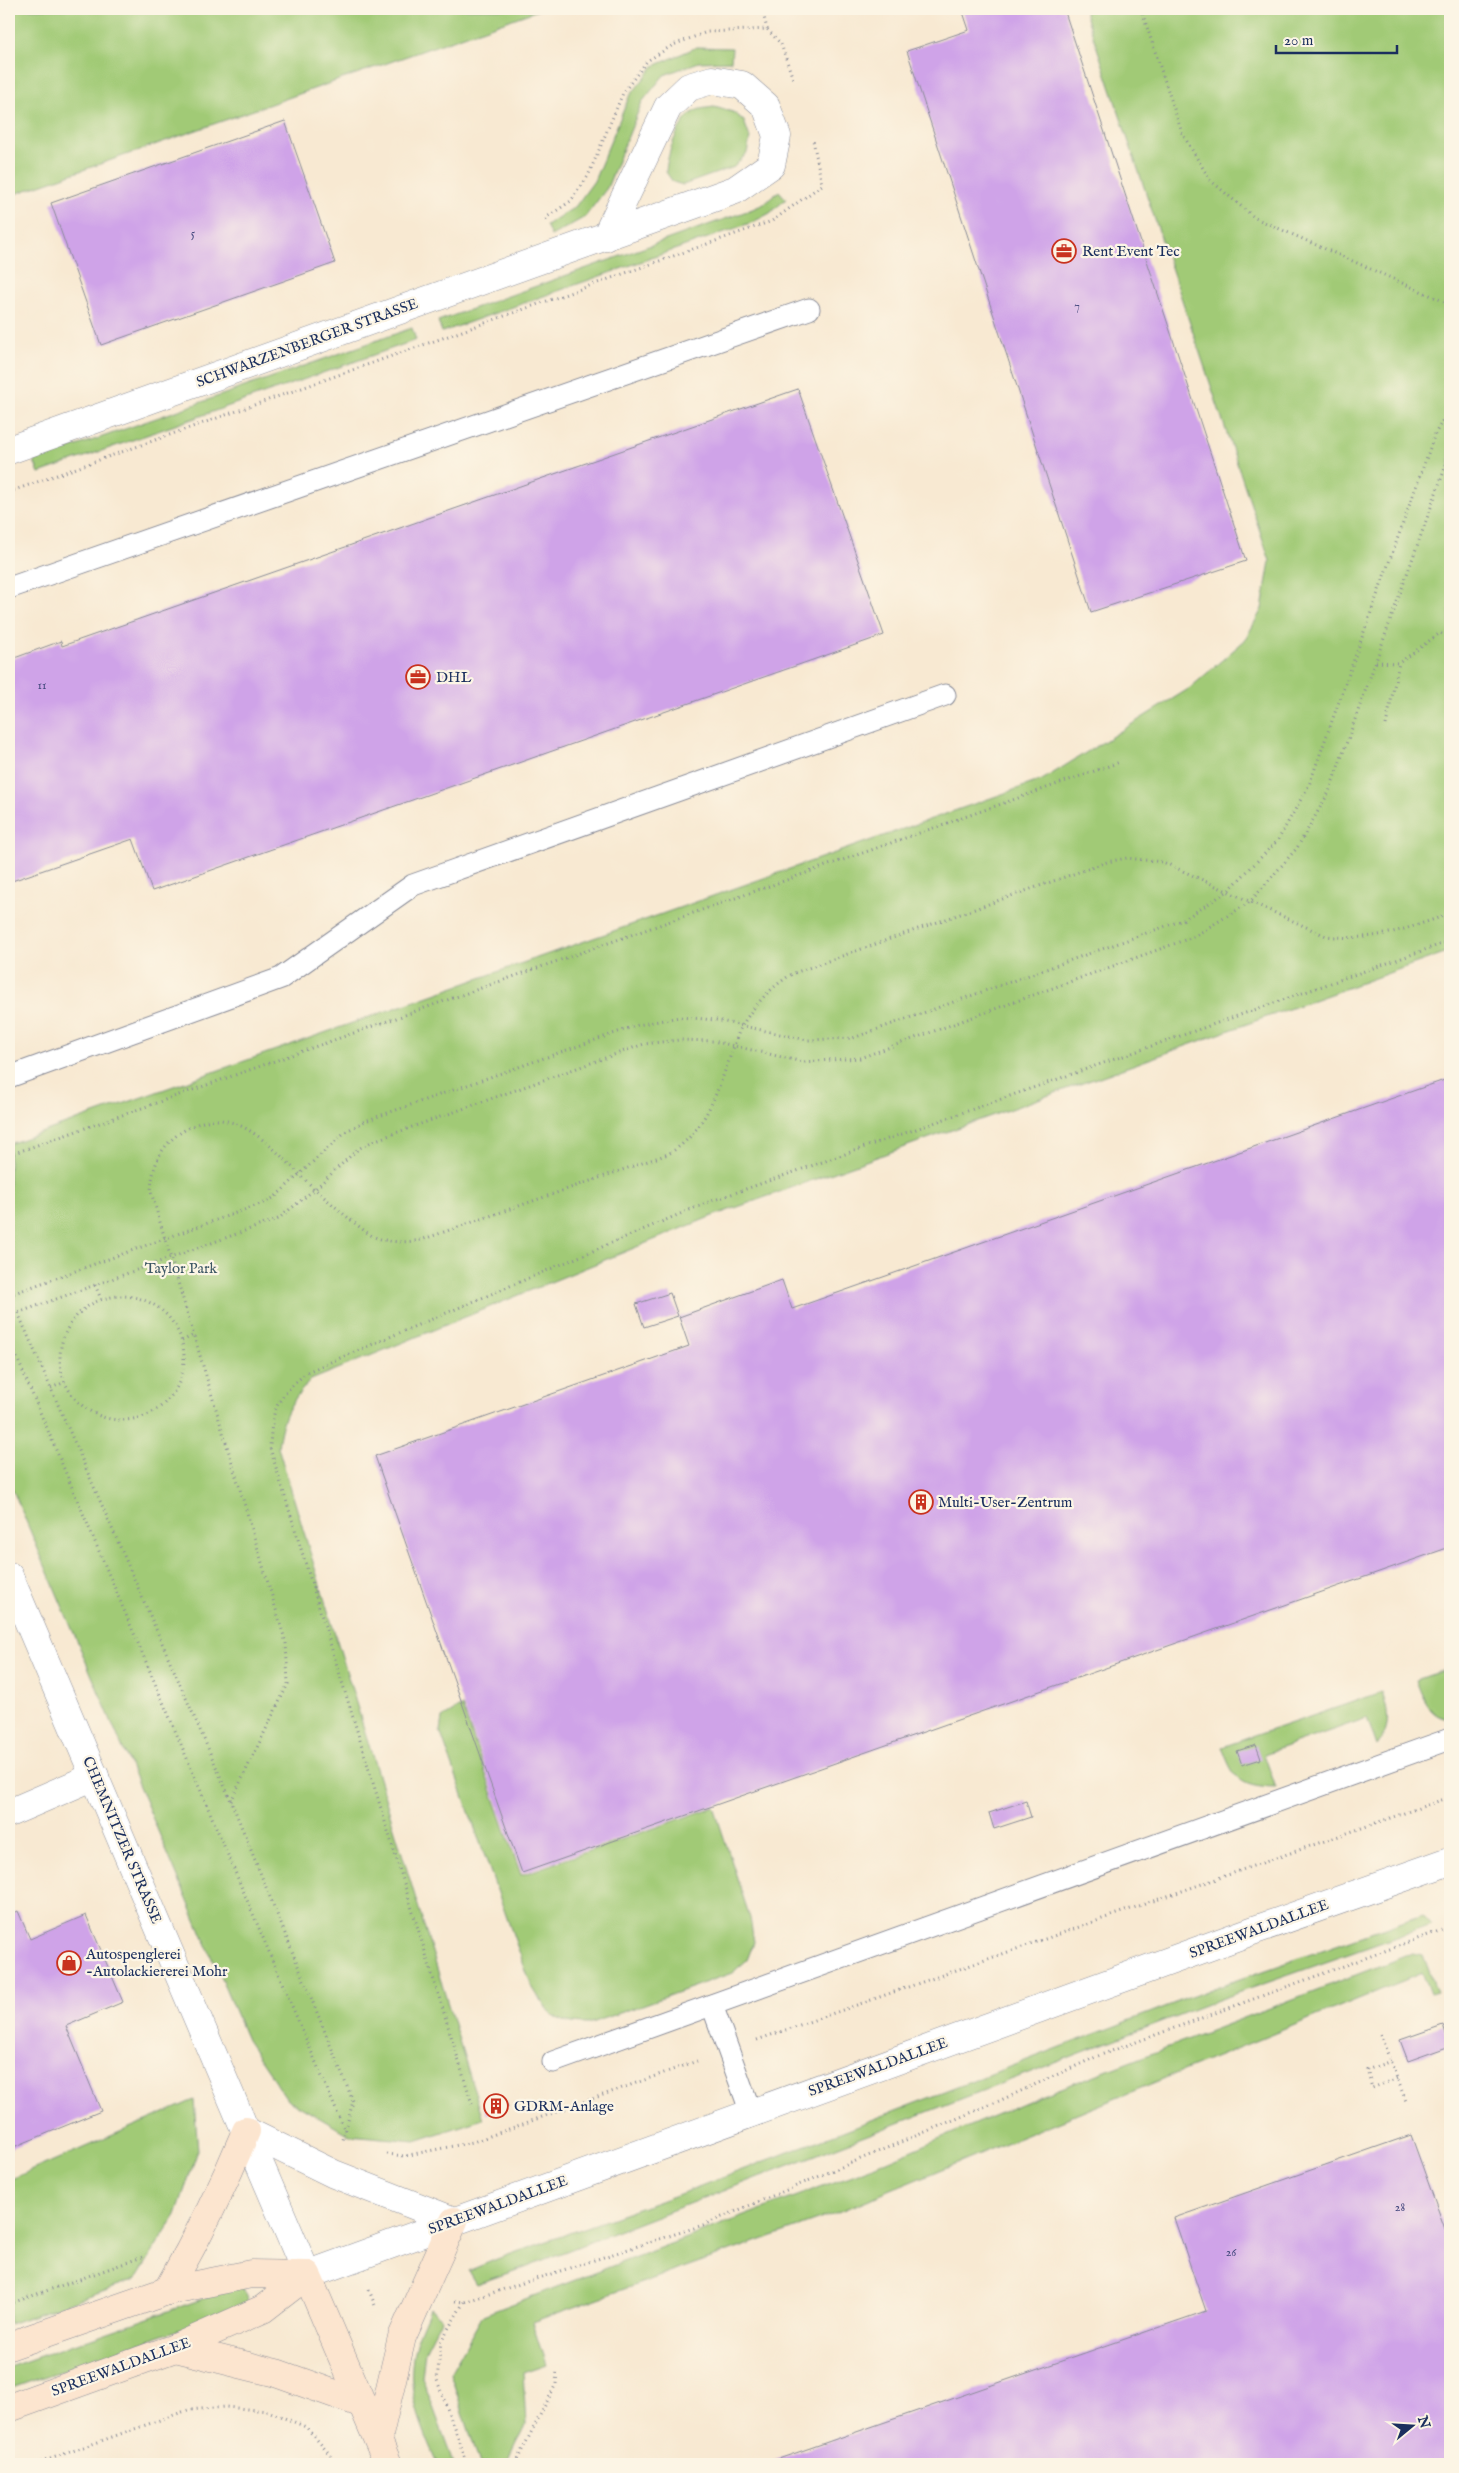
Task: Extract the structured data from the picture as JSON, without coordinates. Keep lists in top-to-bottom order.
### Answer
{
  "streets": {
    "street": ["SCHWARZENBERGER STRASSE", "CHEMNITZER STRASSE", "SPREEWALDALLEE"]
  },
  "crossings": [
    ["CHEMNITZER STRASSE", "SPREEWALDALLEE"]
  ],
  "parks": ["Taylor Park"],
  "places": {
    "office": ["Rent Event Tec", "DHL"],
    "building": ["Multi-User-Zentrum", "GDRM-Anlage"],
    "shop": ["Autospenglerei -Autolackiererei Mohr"]
  },
  "house_numbers": [
    "5",
    "7",
    "11",
    "28",
    "26"
  ],
  "scale_bar": "20 m",
  "north": "right"
}
